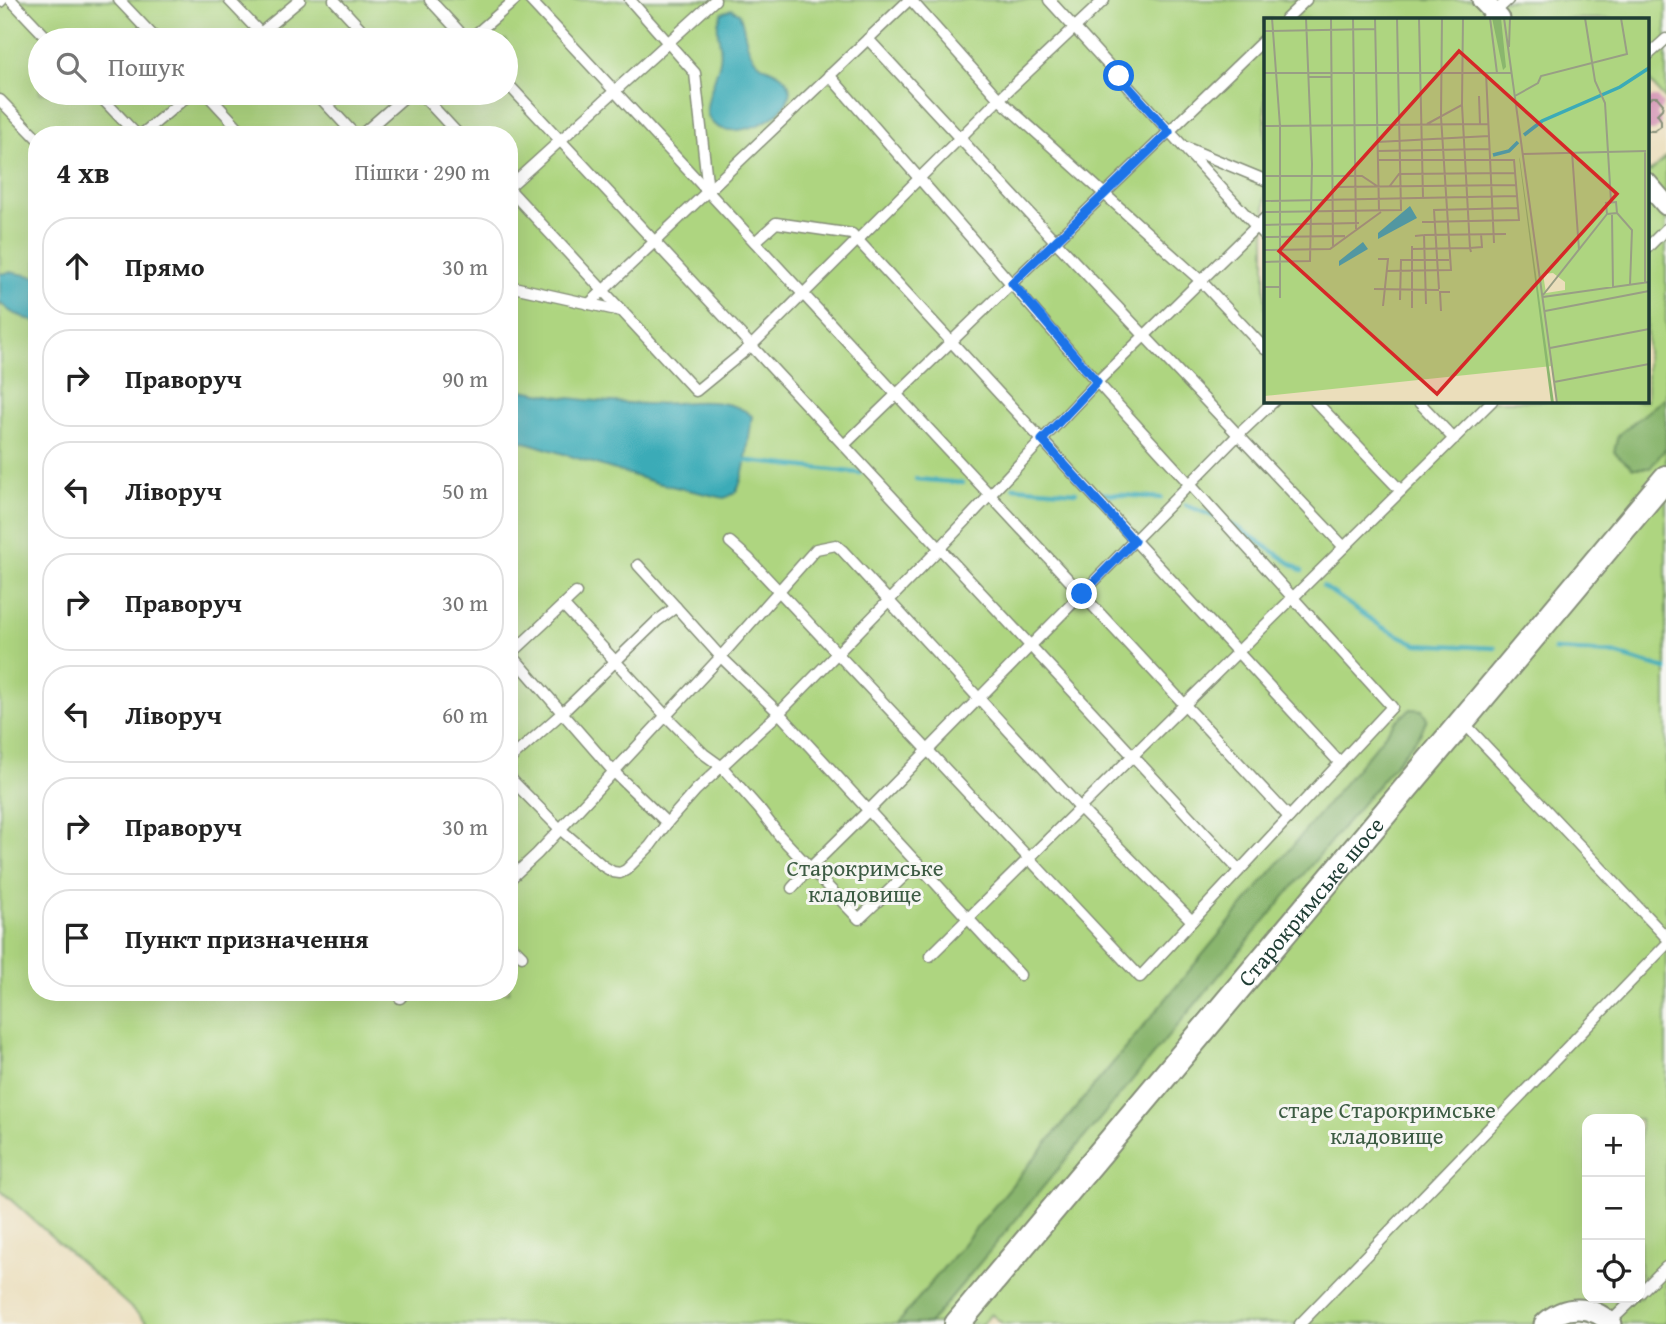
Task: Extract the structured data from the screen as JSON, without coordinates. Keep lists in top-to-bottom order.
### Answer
{
  "streets": {
    "street": ["Старокримське шосе"]
  },
  "parks": ["Старокримське кладовище", "старе Старокримське кладовище"],
  "page": {
    "search": "Пошук",
    "heading": ["4 хв", "Пішки · 290 m"],
    "list": [
      ["Прямо", "30 m"],
      ["Праворуч", "90 m"],
      ["Ліворуч", "50 m"],
      ["Праворуч", "30 m"],
      ["Ліворуч", "60 m"],
      ["Праворуч", "30 m"],
      "Пункт призначення"
    ],
    "map_buttons": ["+", "−"]
  }
}
